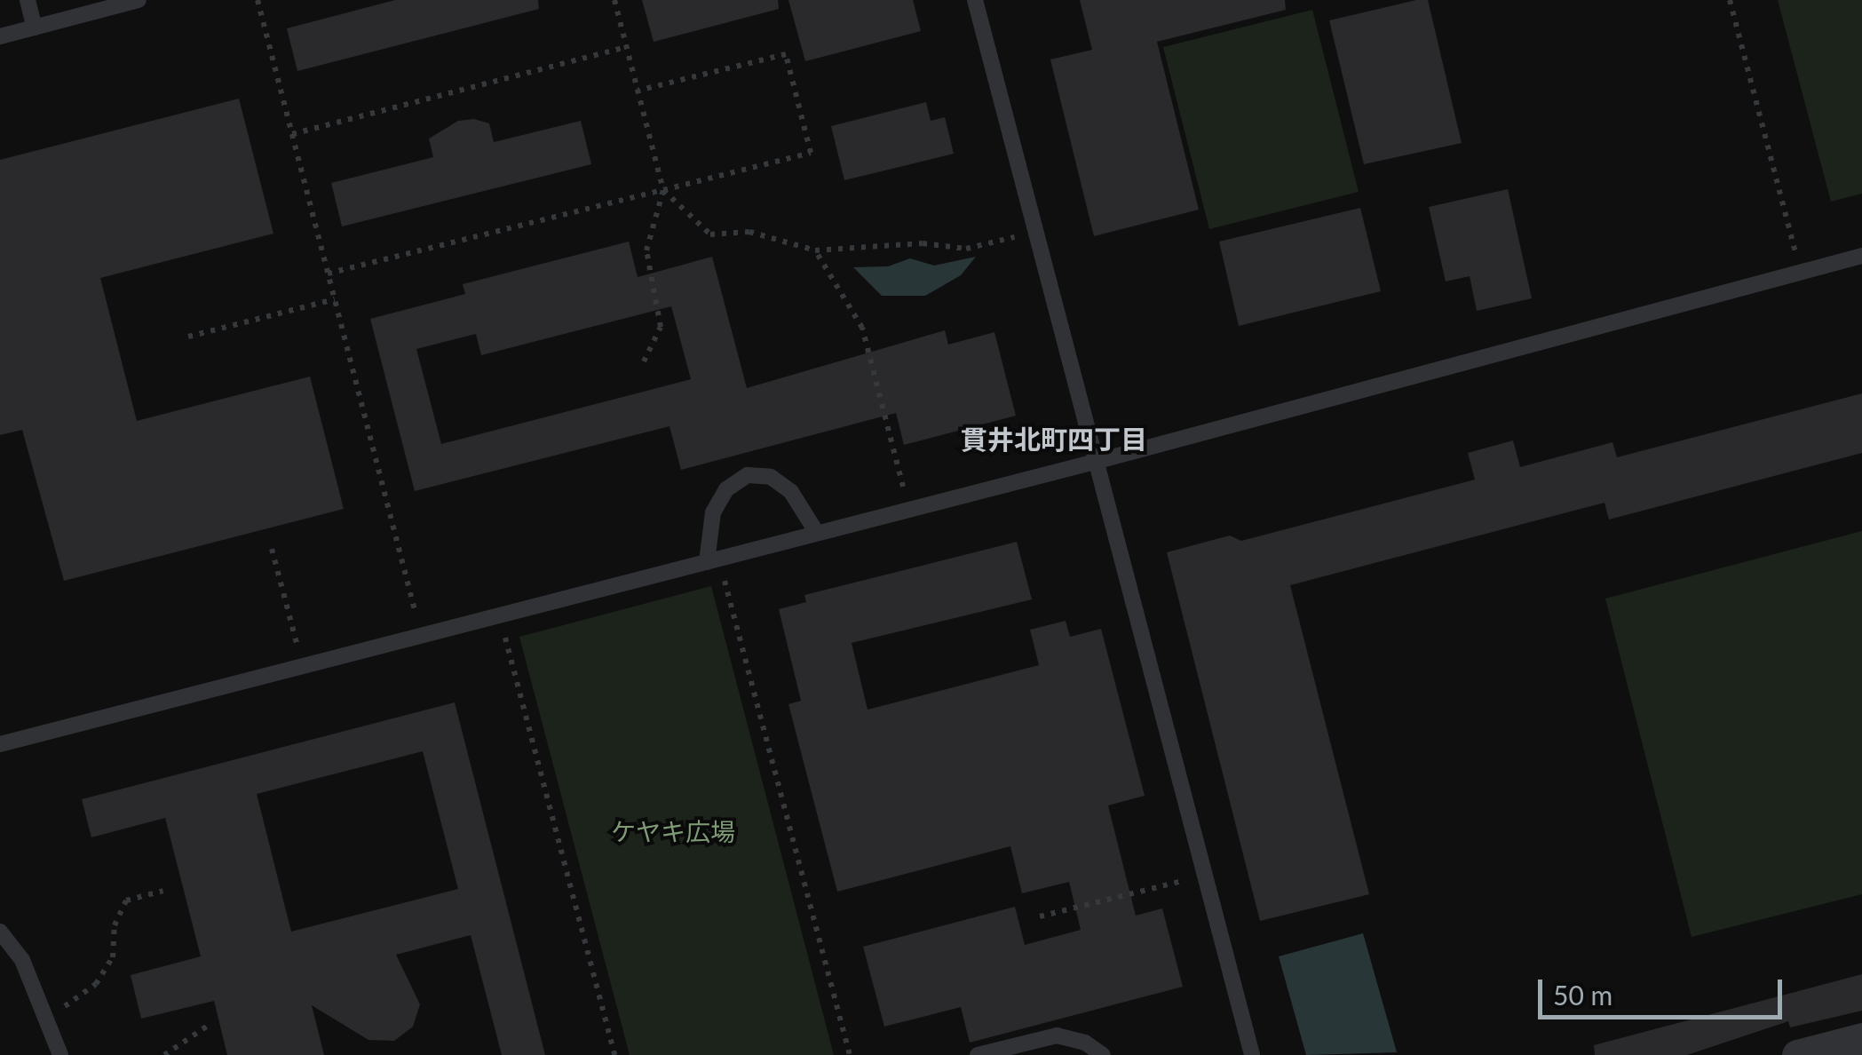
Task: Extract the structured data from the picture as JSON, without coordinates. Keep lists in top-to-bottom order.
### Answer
{
  "districts": ["貫井北町四丁目"],
  "parks": ["ケヤキ広場"],
  "scale_bar": "50 m"
}
